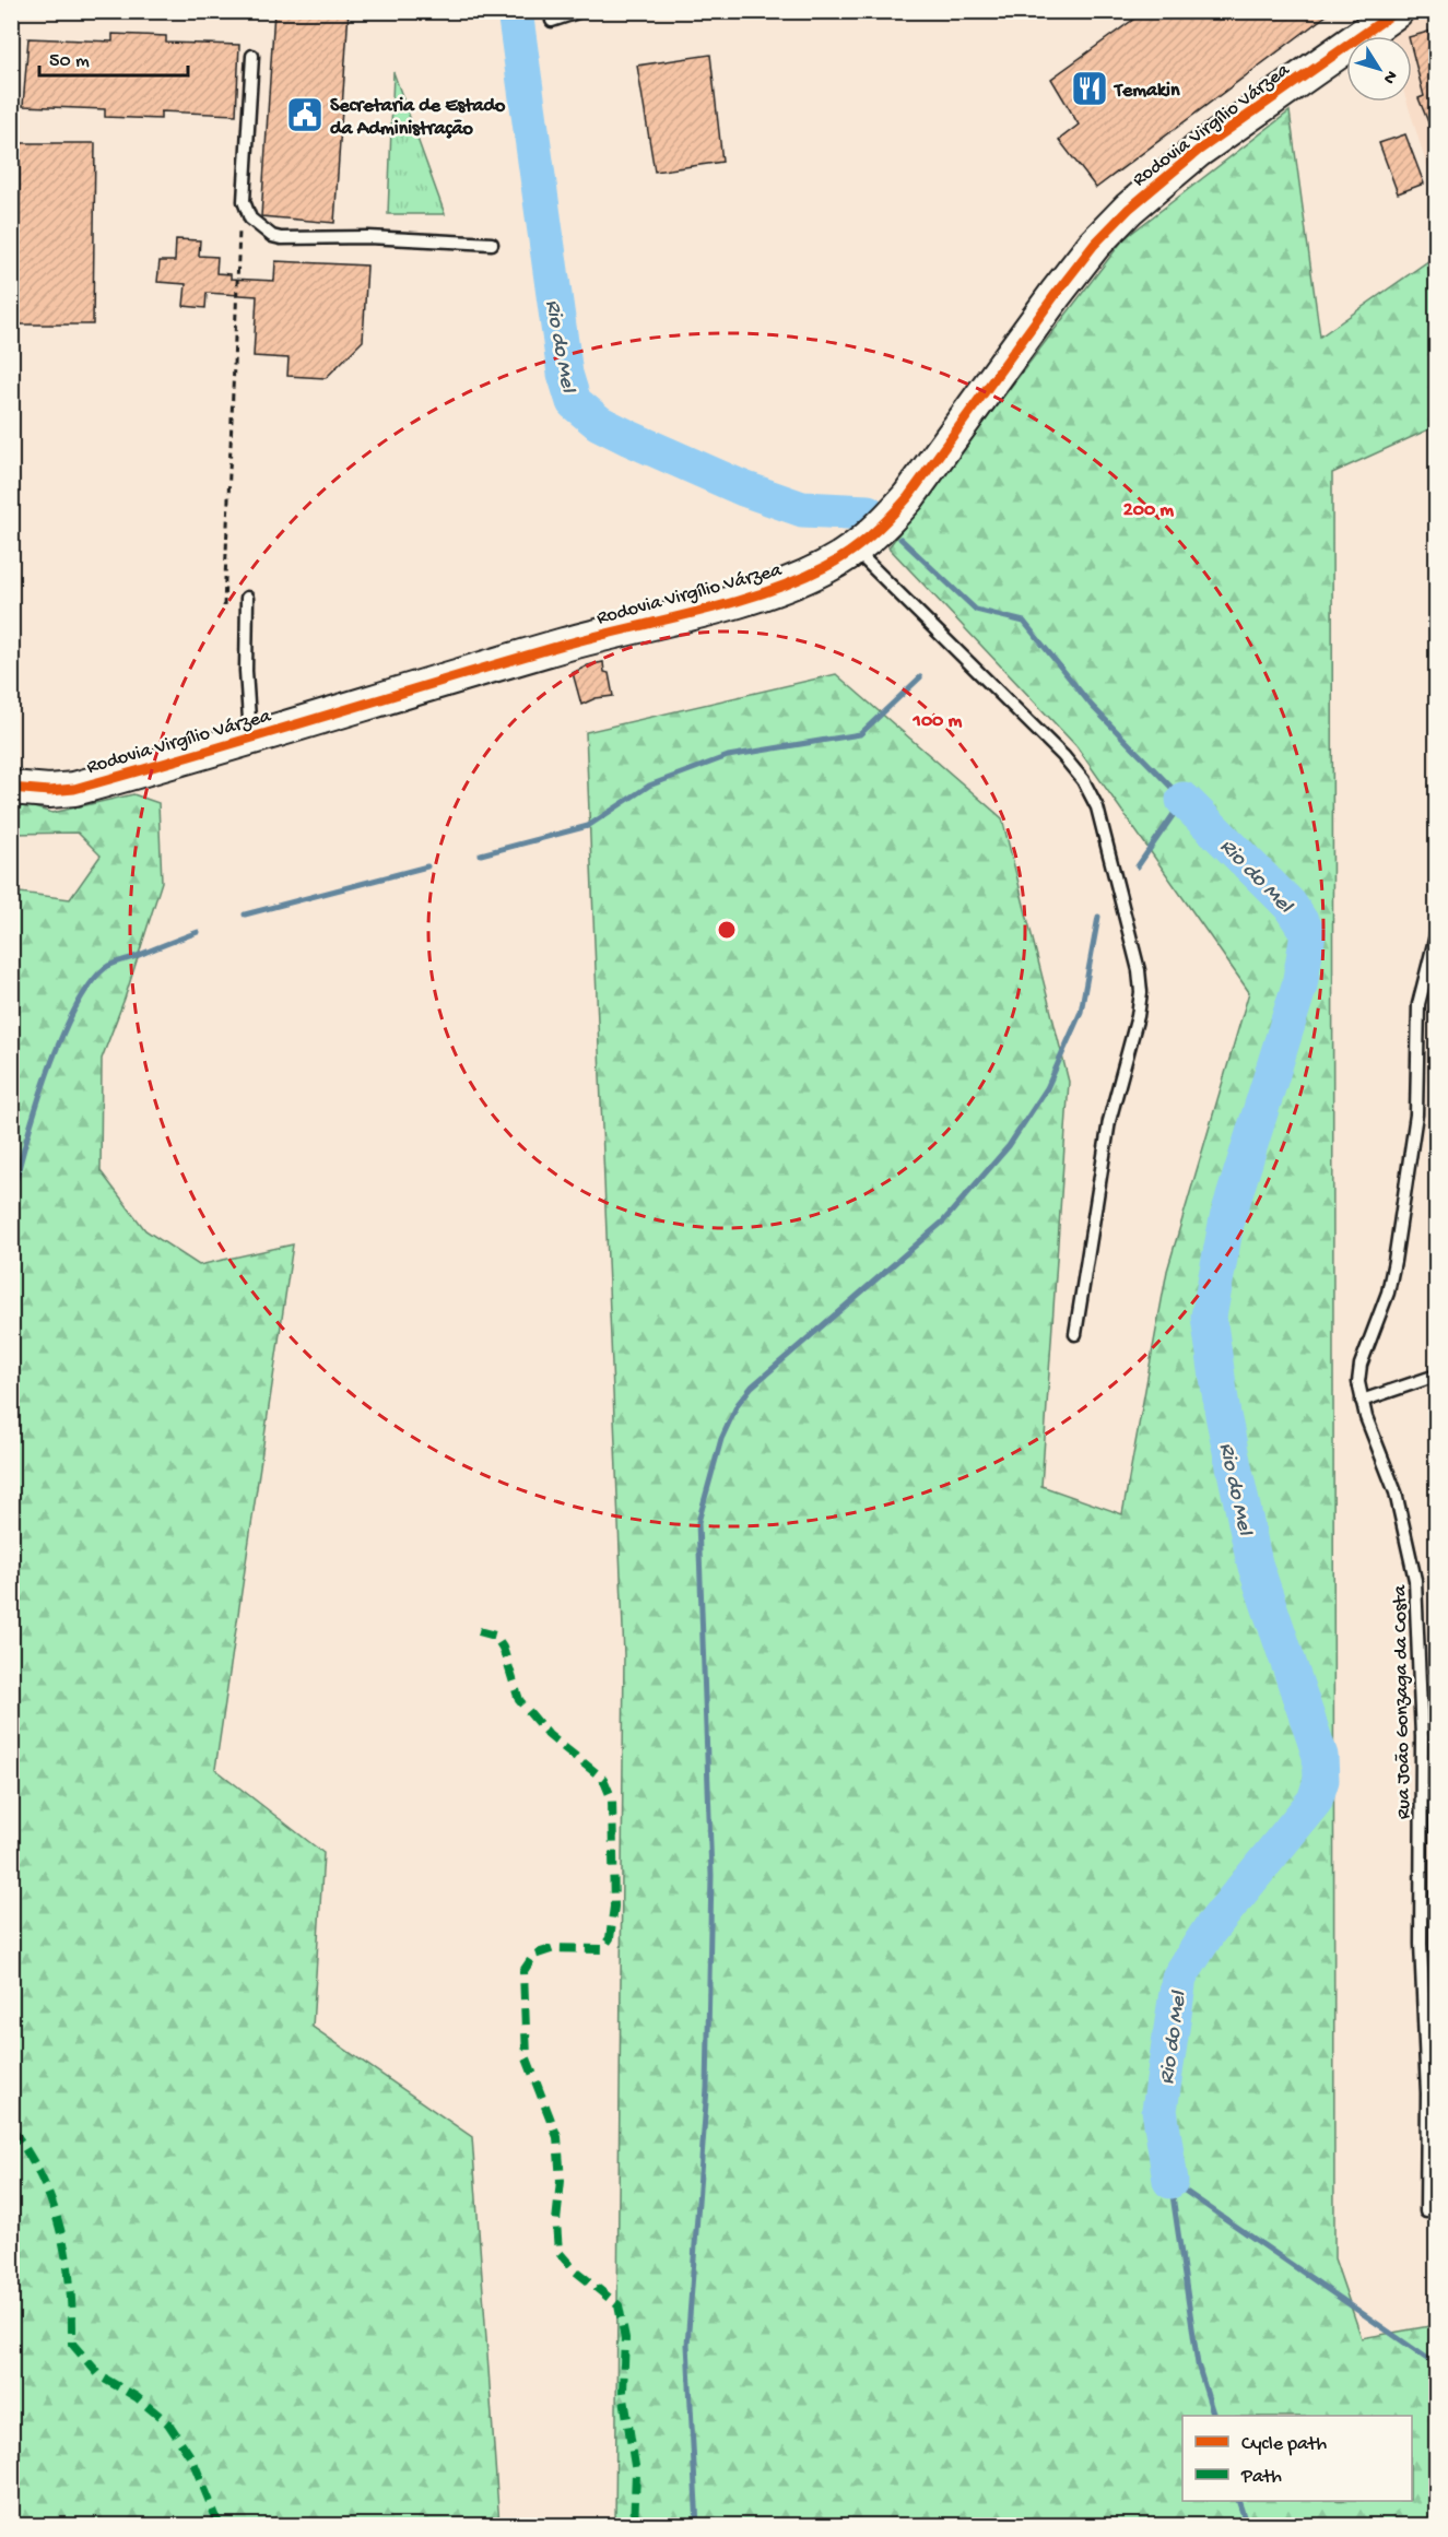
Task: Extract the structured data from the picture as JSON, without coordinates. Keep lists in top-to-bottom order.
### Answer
{
  "streets": {
    "main road": ["Rodovia Virgílio Várzea"],
    "lane": ["Rua João Gonzaga da Costa"]
  },
  "water": ["Rio do Mel"],
  "places": {
    "restaurant": ["Temakin"],
    "public building": ["Secretaria de Estado da Administração"]
  },
  "legend": ["Cycle path", "Path"],
  "scale_bar": "50 m",
  "north": "bottom right",
  "rings": ["200 m", "100 m"]
}
